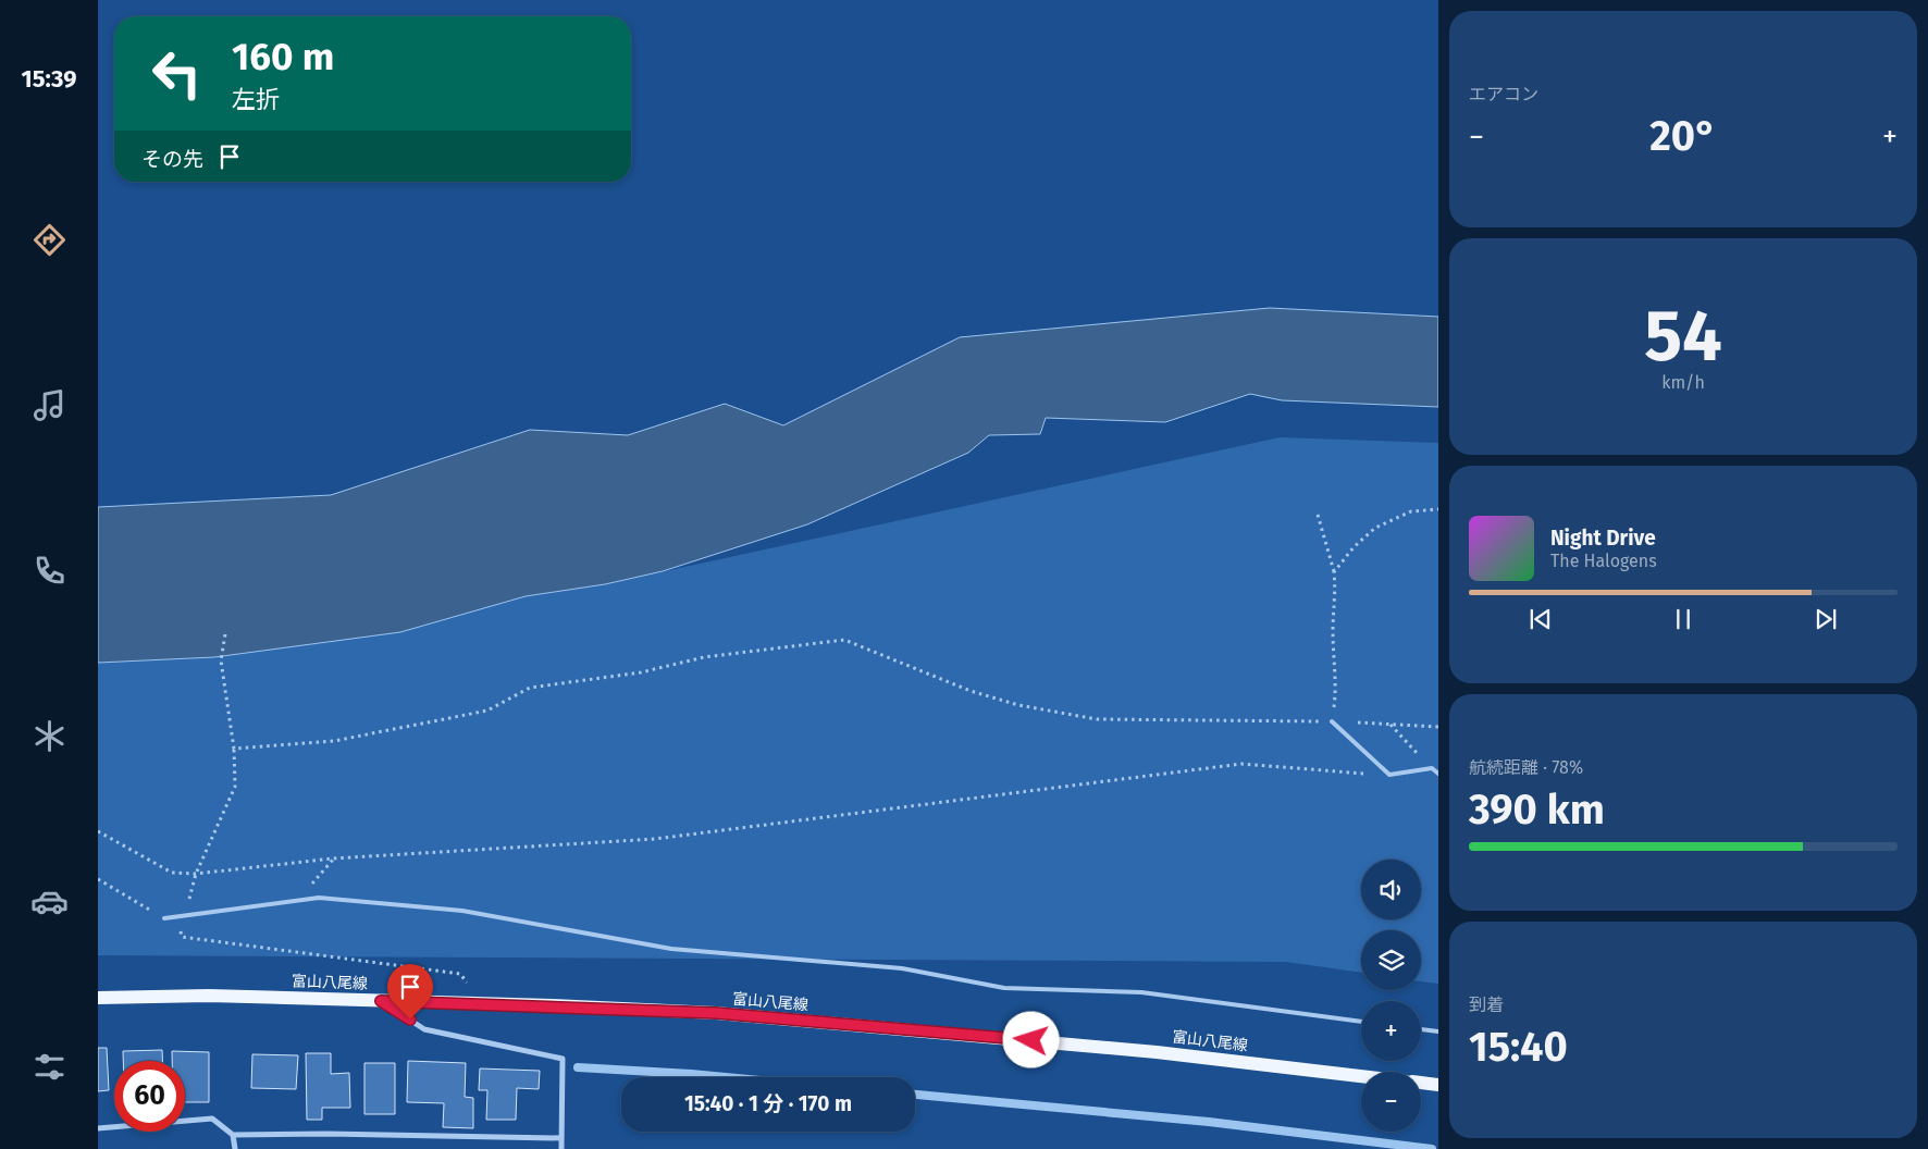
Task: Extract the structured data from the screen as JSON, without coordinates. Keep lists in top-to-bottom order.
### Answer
{
  "streets": {
    "main road": ["富山八尾線"]
  },
  "page": {
    "tabs": "15:39",
    "tile": [
      "エアコン",
      ["54", "km/h"],
      ["航続距離 · 78%", "390 km"],
      ["到着", "15:40"]
    ],
    "turn": ["160 m", "左折"],
    "heat": ["−", "20°", "+"],
    "then": "その先",
    "song": ["Night Drive", "The Halogens"],
    "map_buttons": ["+", "−"],
    "limit": "60",
    "trip": "15:40 · 1 分 · 170 m"
  }
}
